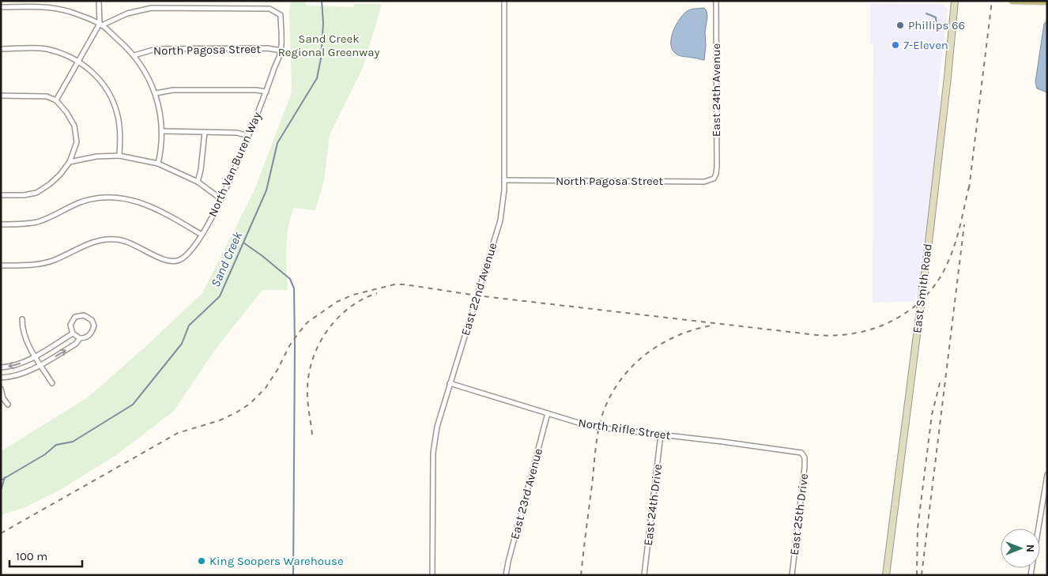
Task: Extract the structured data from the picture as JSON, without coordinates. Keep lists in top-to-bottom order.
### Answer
{
  "streets": {
    "street": [
      "North Pagosa Street",
      "East 24th Avenue",
      "North Van Buren Way",
      "East Smith Road",
      "East 22nd Avenue",
      "North Rifle Street",
      "East 23rd Avenue",
      "East 24th Drive",
      "East 25th Drive"
    ]
  },
  "crossings": [
    ["North Pagosa Street", "East 24th Avenue"],
    ["North Pagosa Street", "North Van Buren Way"],
    ["North Pagosa Street", "East 22nd Avenue"],
    ["East 22nd Avenue", "North Rifle Street"],
    ["North Rifle Street", "East 23rd Avenue"],
    ["North Rifle Street", "East 24th Drive"],
    ["North Rifle Street", "East 25th Drive"]
  ],
  "water": ["Sand Creek"],
  "parks": ["Sand Creek Regional Greenway"],
  "places": ["Phillips 66", "7-Eleven", "King Soopers Warehouse"],
  "scale_bar": "100 m",
  "north": "right"
}
